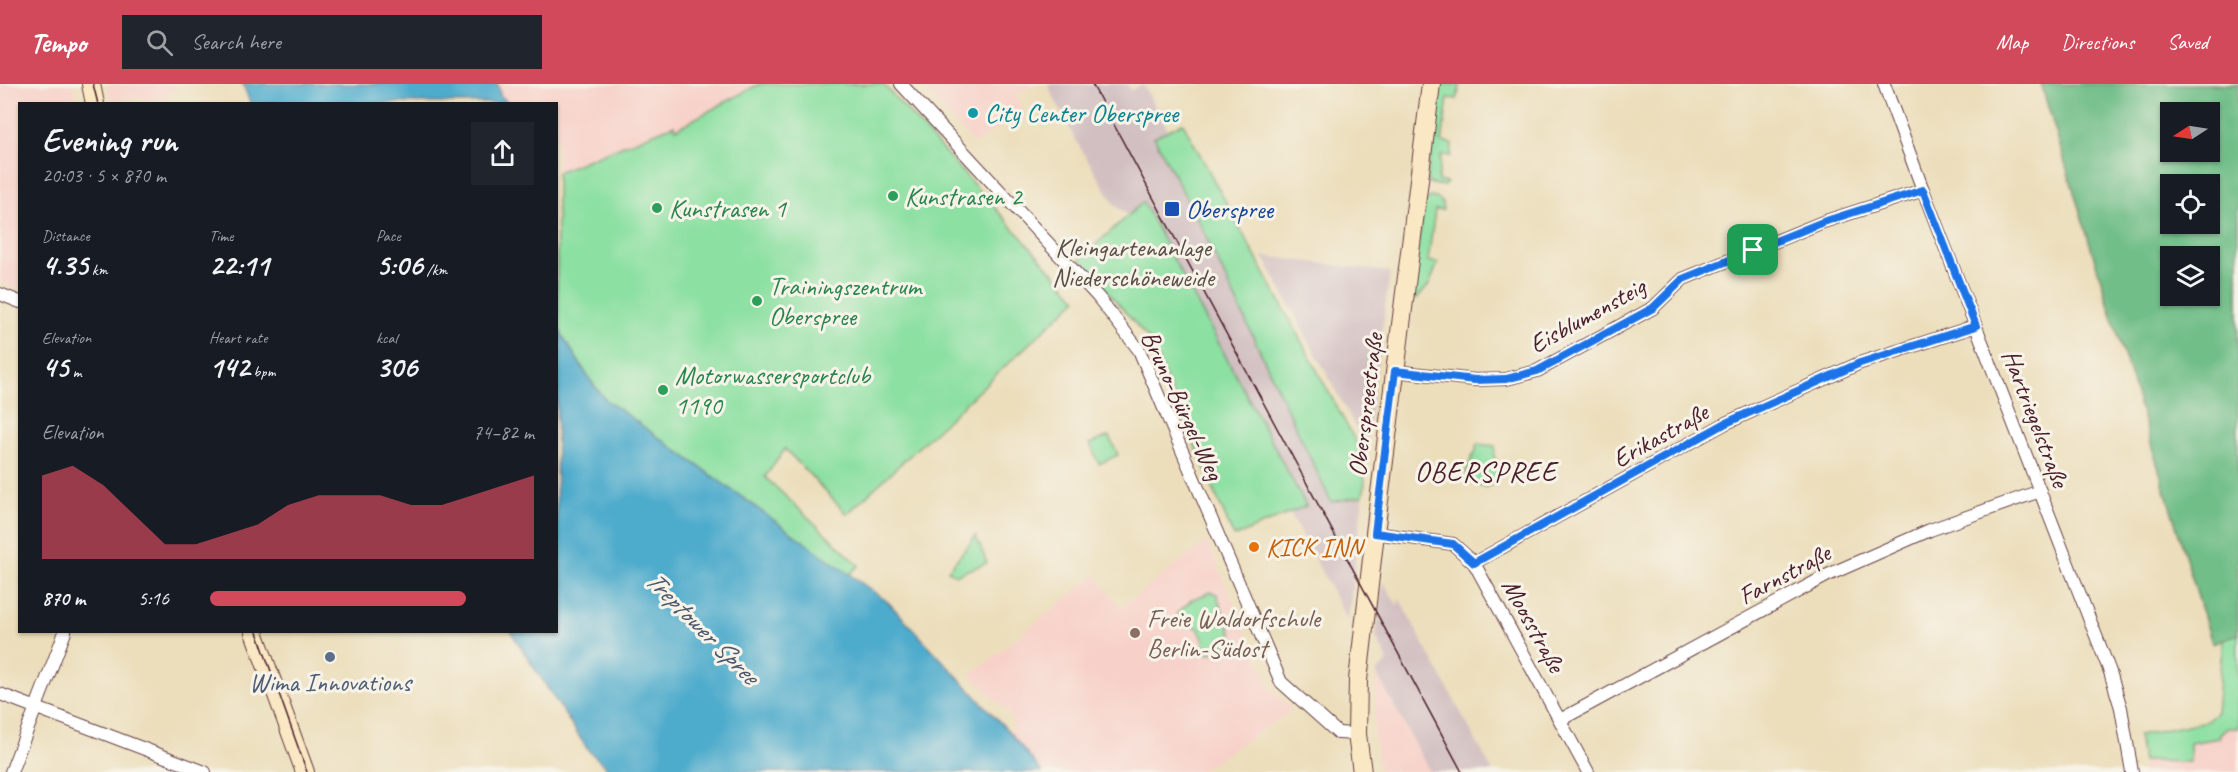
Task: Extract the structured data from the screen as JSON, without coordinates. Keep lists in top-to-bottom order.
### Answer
{
  "streets": {
    "main road": ["Oberspreestraße"],
    "street": [
      "Eisblumensteig",
      "Bruno-Bürgel-Weg",
      "Hartriegelstraße",
      "Erikastraße",
      "Farnstraße",
      "Moosstraße"
    ]
  },
  "crossings": [
    ["Eisblumensteig", "Oberspreestraße"],
    ["Eisblumensteig", "Hartriegelstraße"],
    ["Bruno-Bürgel-Weg", "Oberspreestraße"],
    ["Oberspreestraße", "Moosstraße"],
    ["Hartriegelstraße", "Erikastraße"],
    ["Hartriegelstraße", "Farnstraße"],
    ["Erikastraße", "Moosstraße"],
    ["Farnstraße", "Moosstraße"]
  ],
  "districts": ["OBERSPREE"],
  "water": ["Treptower Spree"],
  "parks": ["Kleingartenanlage Niederschöneweide"],
  "places": {
    "other": [
      "City Center Oberspree",
      "Kunstrasen 2",
      "Kunstrasen 1",
      "Trainingszentrum Oberspree",
      "Motorwassersportclub 1190",
      "KICK INN",
      "Freie Waldorfschule Berlin-Südost",
      "Wima Innovations"
    ],
    "transit": ["Oberspree"]
  },
  "north": "left",
  "page": {
    "header": "Tempo",
    "search": "Search here",
    "nav": ["Map", "Directions", "Saved"],
    "heading": ["Evening run", "20:03 · 5 × 870 m"],
    "stats": [
      ["Distance", "4.35 km"],
      ["Time", "22:11"],
      ["Pace", "5:06 /km"],
      ["Elevation", "45 m"],
      ["Heart rate", "142 bpm"],
      ["kcal", "306"]
    ],
    "chart": ["Elevation", "74–82 m"],
    "list": [
      {
        "name": "870 m",
        "note": "5:16"
      }
    ]
  }
}
